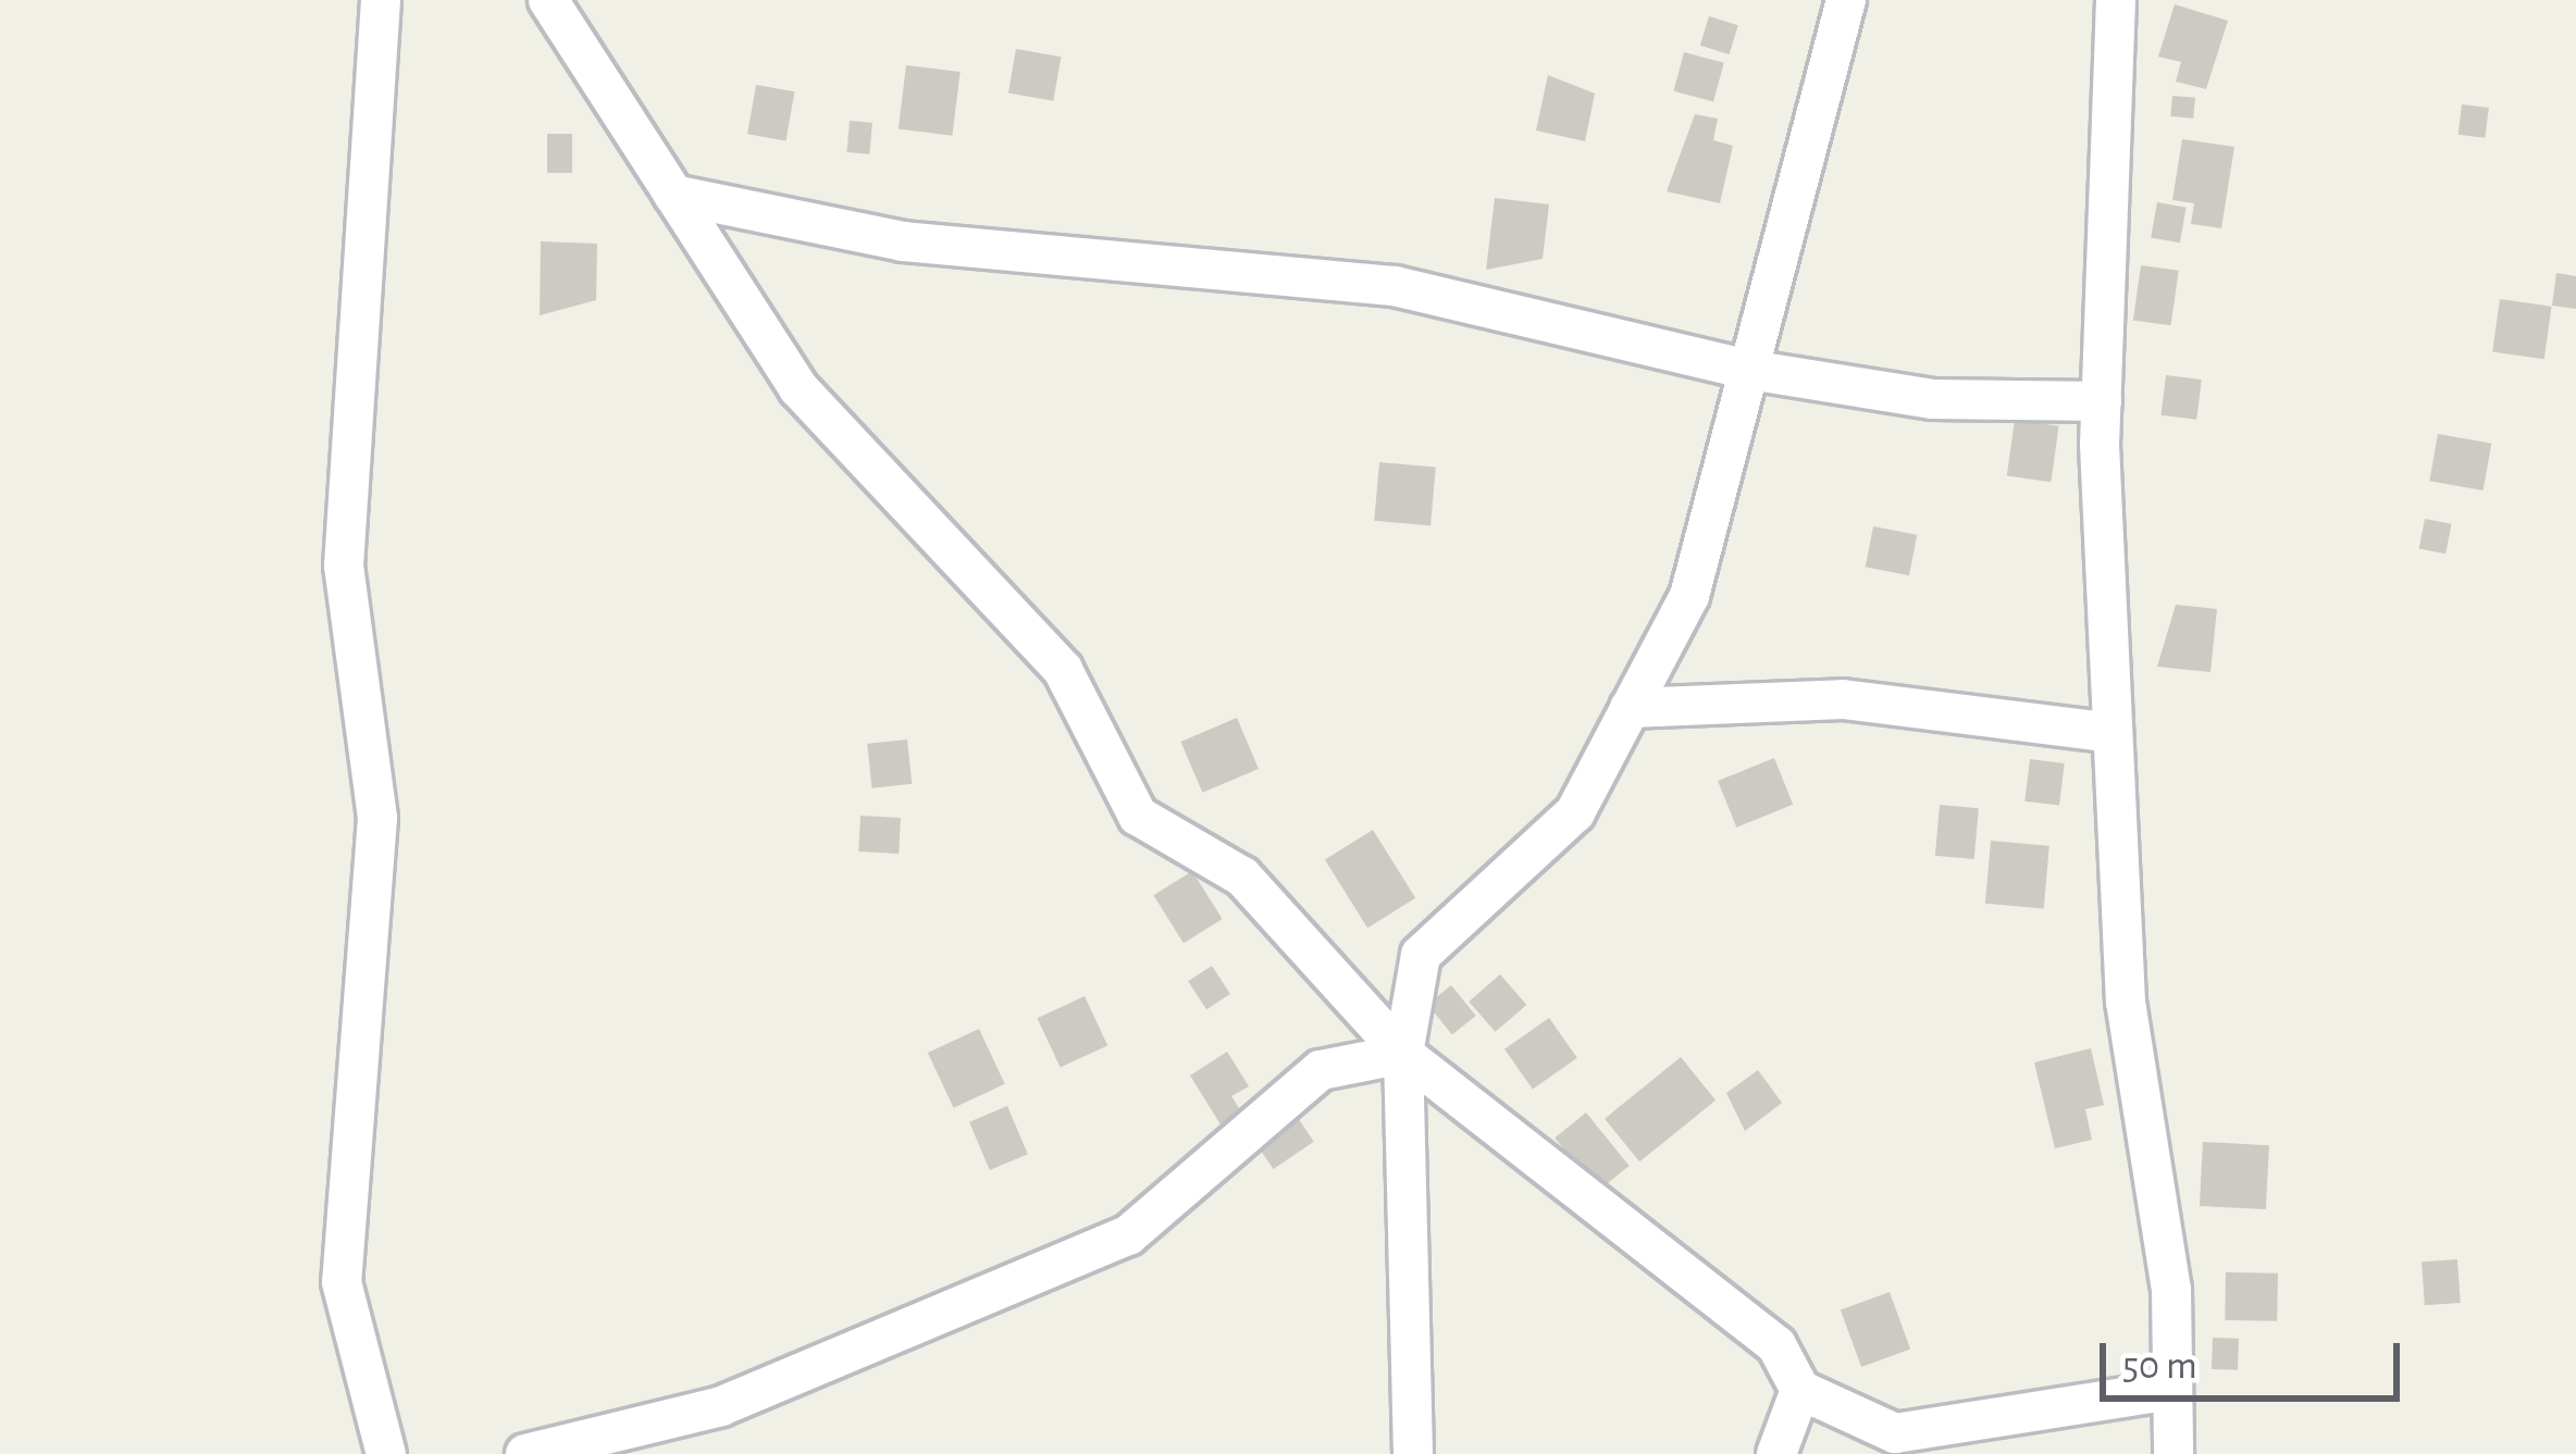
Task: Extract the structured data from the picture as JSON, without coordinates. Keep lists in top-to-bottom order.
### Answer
{
  "scale_bar": "50 m"
}
